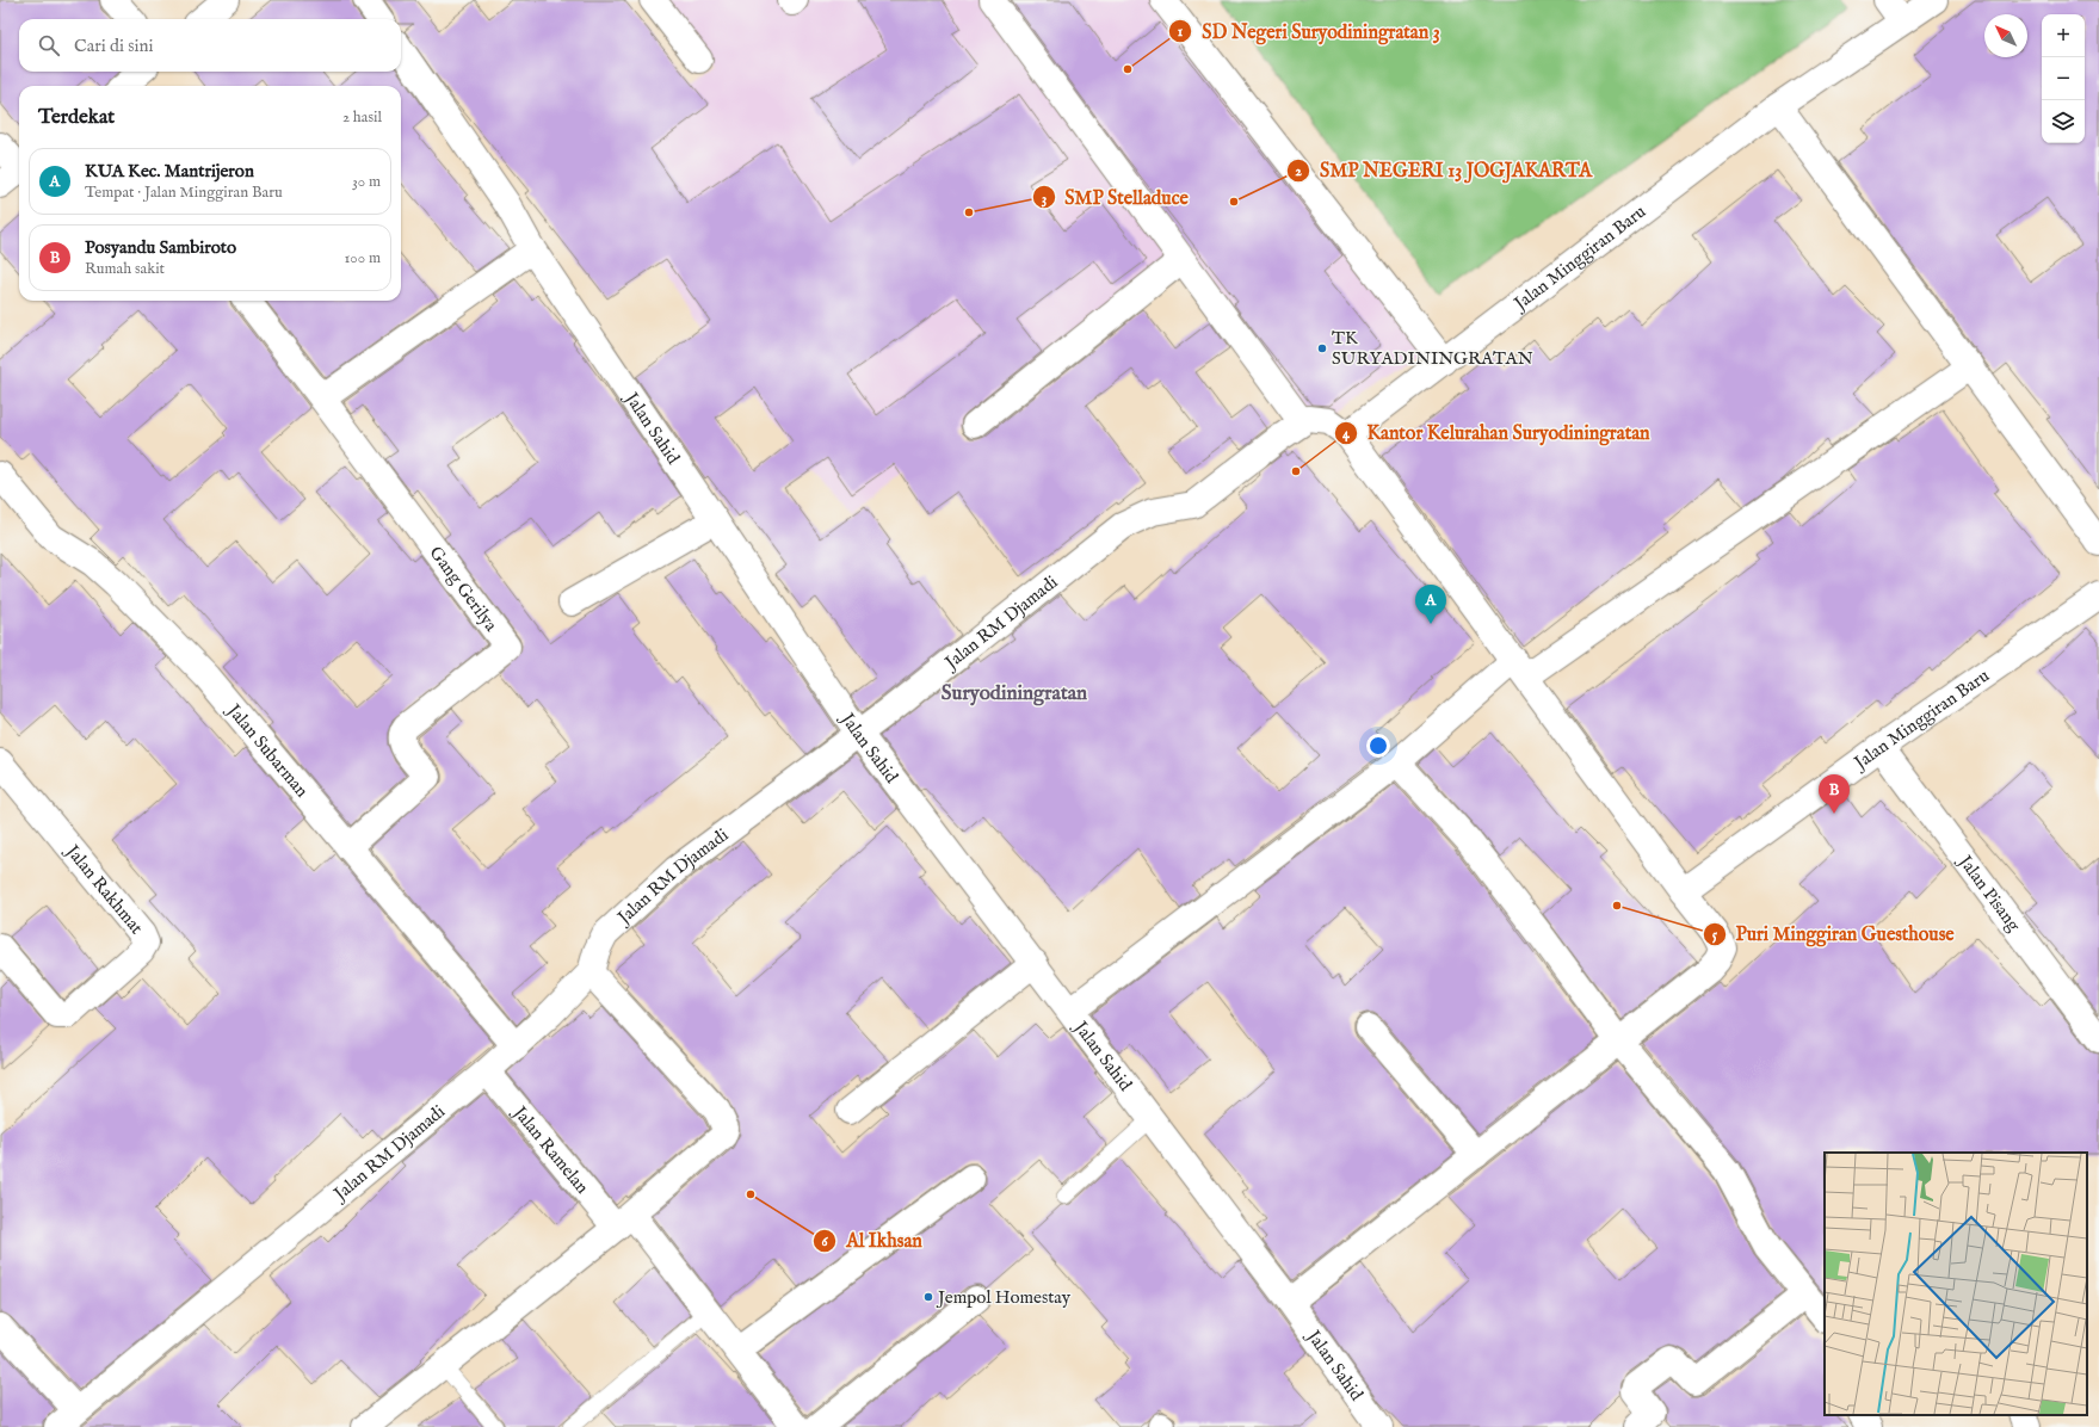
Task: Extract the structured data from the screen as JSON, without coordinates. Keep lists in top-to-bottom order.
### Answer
{
  "streets": {
    "street": [
      "Jalan Minggiran Baru",
      "Jalan Sahid",
      "Gang Gerilya",
      "Jalan RM Djamadi",
      "Jalan Subarman",
      "Jalan Rakhmat",
      "Jalan Pisang",
      "Jalan Ramelan"
    ]
  },
  "crossings": [
    ["Jalan Minggiran Baru", "Jalan Pisang"],
    ["Jalan Sahid", "Jalan RM Djamadi"],
    ["Gang Gerilya", "Jalan Subarman"],
    ["Jalan RM Djamadi", "Jalan Subarman"],
    ["Jalan RM Djamadi", "Jalan Ramelan"]
  ],
  "districts": ["Suryodiningratan"],
  "places": [
    "SD Negeri Suryodiningratan 3",
    "SMP NEGERI 13 JOGJAKARTA",
    "SMP Stelladuce",
    "TK SURYADININGRATAN",
    "Kantor Kelurahan Suryodiningratan",
    "Puri Minggiran Guesthouse",
    "Al Ikhsan",
    "Jempol Homestay"
  ],
  "north": "top left",
  "page": {
    "map_buttons": ["+", "−"],
    "search": "Cari di sini",
    "heading": ["Terdekat", "2 hasil"],
    "list": [
      {
        "mark": "A",
        "name": "KUA Kec. Mantrijeron",
        "note": "Tempat · Jalan Minggiran Baru",
        "value": "30 m"
      },
      {
        "mark": "B",
        "name": "Posyandu Sambiroto",
        "note": "Rumah sakit",
        "value": "100 m"
      }
    ],
    "pins": ["A", "B"]
  }
}
